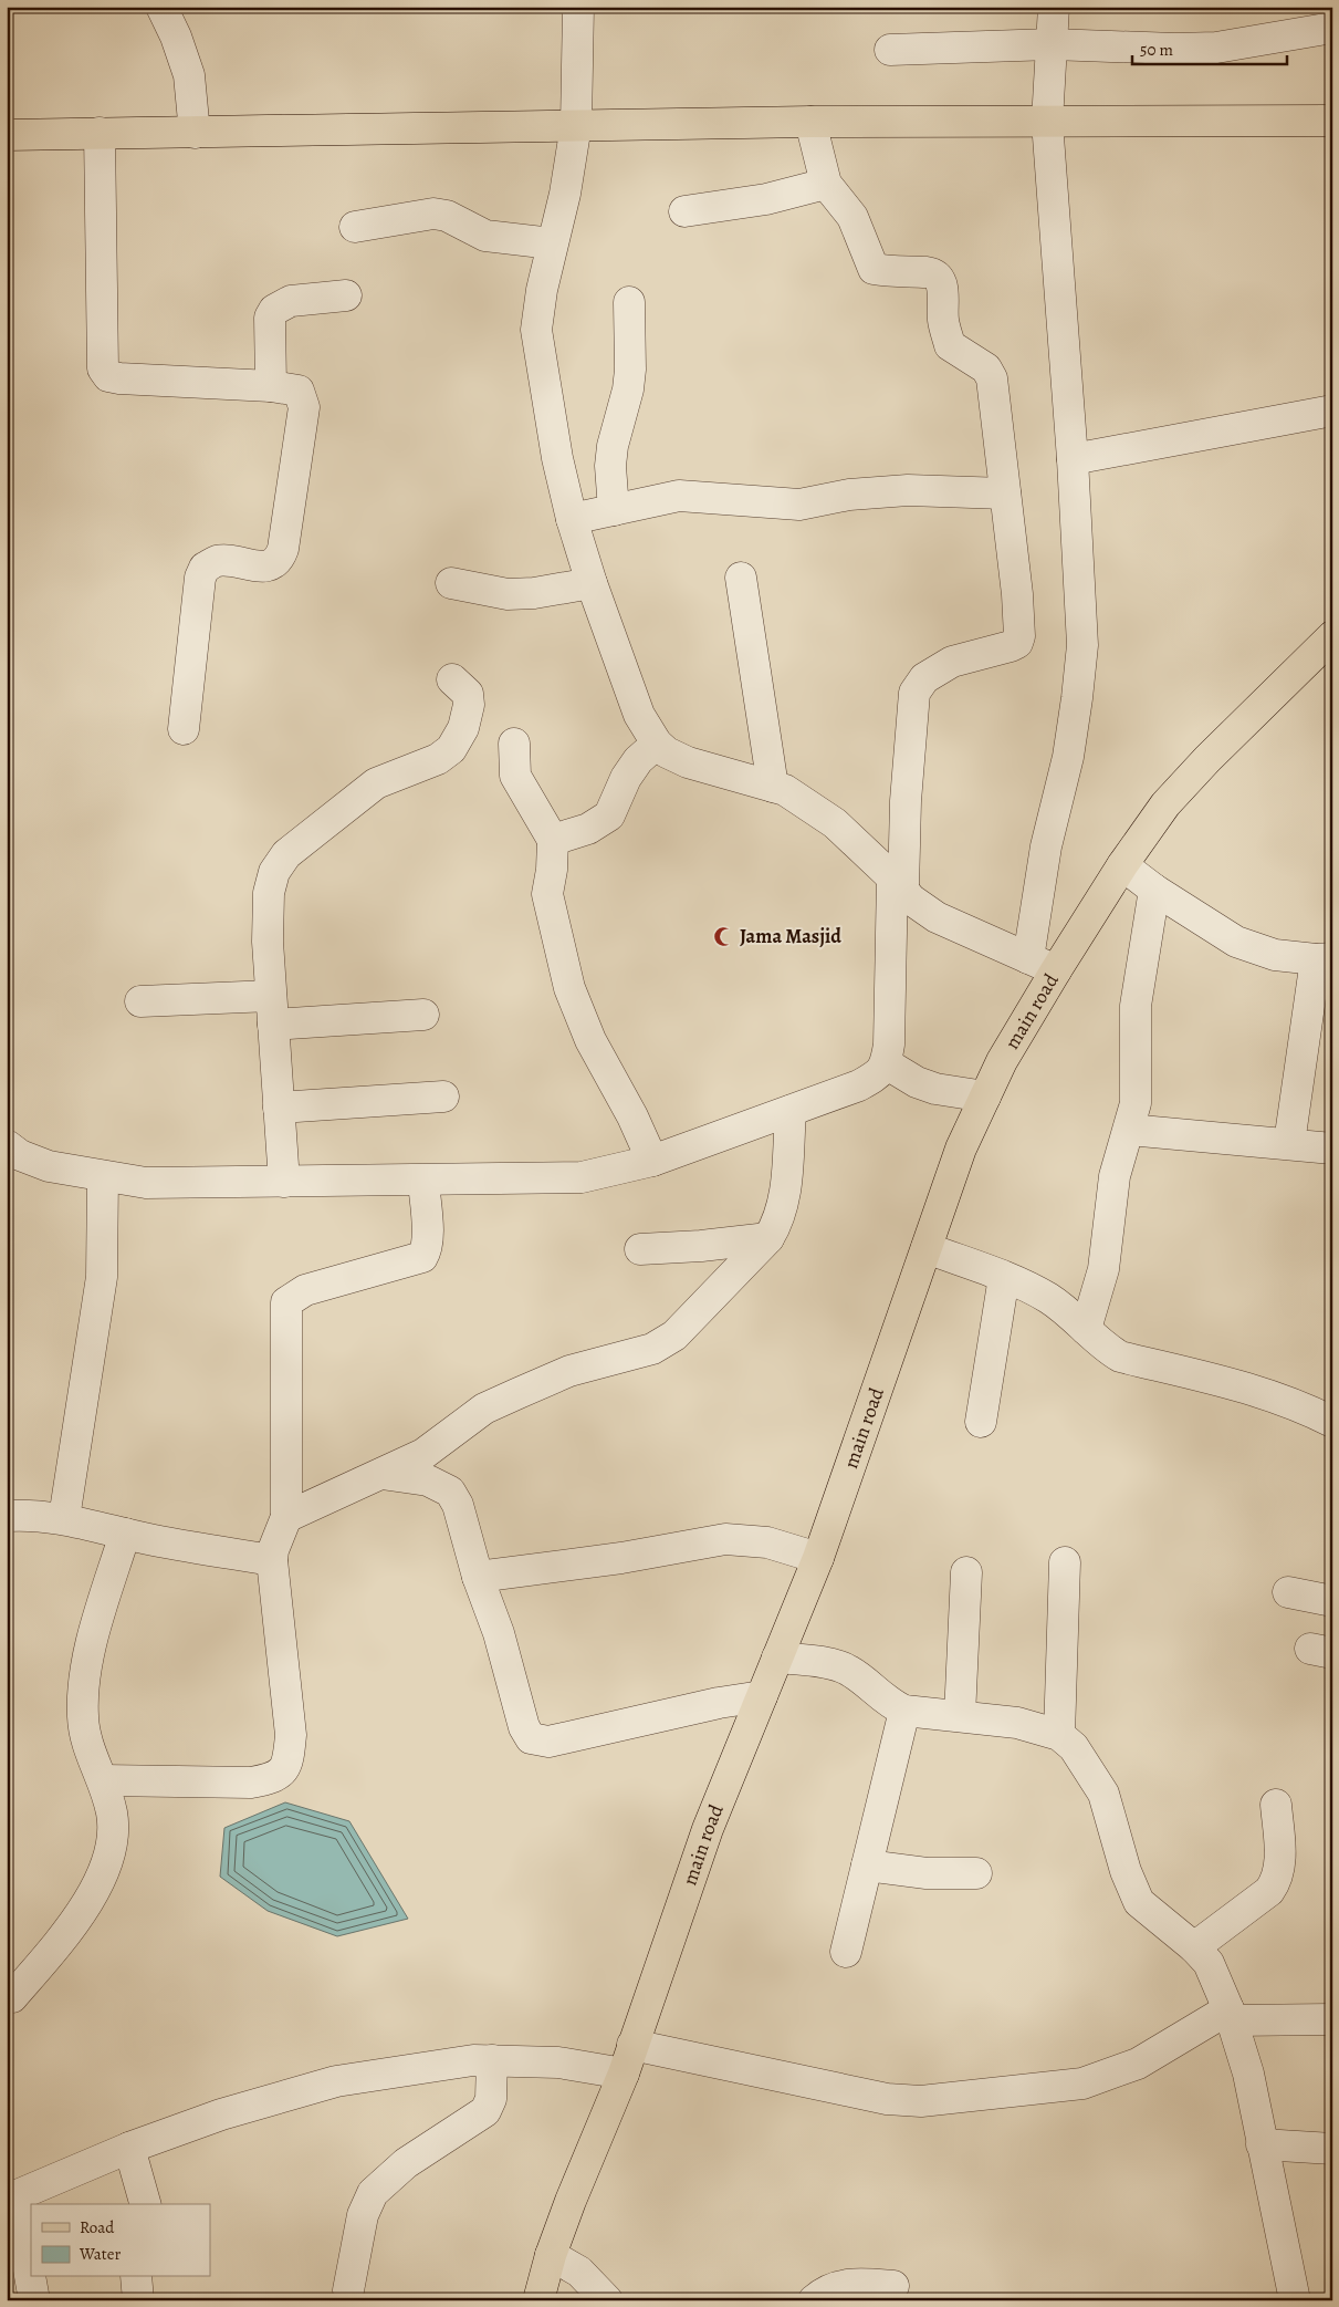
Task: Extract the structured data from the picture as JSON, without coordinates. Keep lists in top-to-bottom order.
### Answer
{
  "streets": {
    "main road": ["main road"]
  },
  "places": {
    "mosque": ["Jama Masjid"]
  },
  "legend": ["Road", "Water"],
  "scale_bar": "50 m"
}
